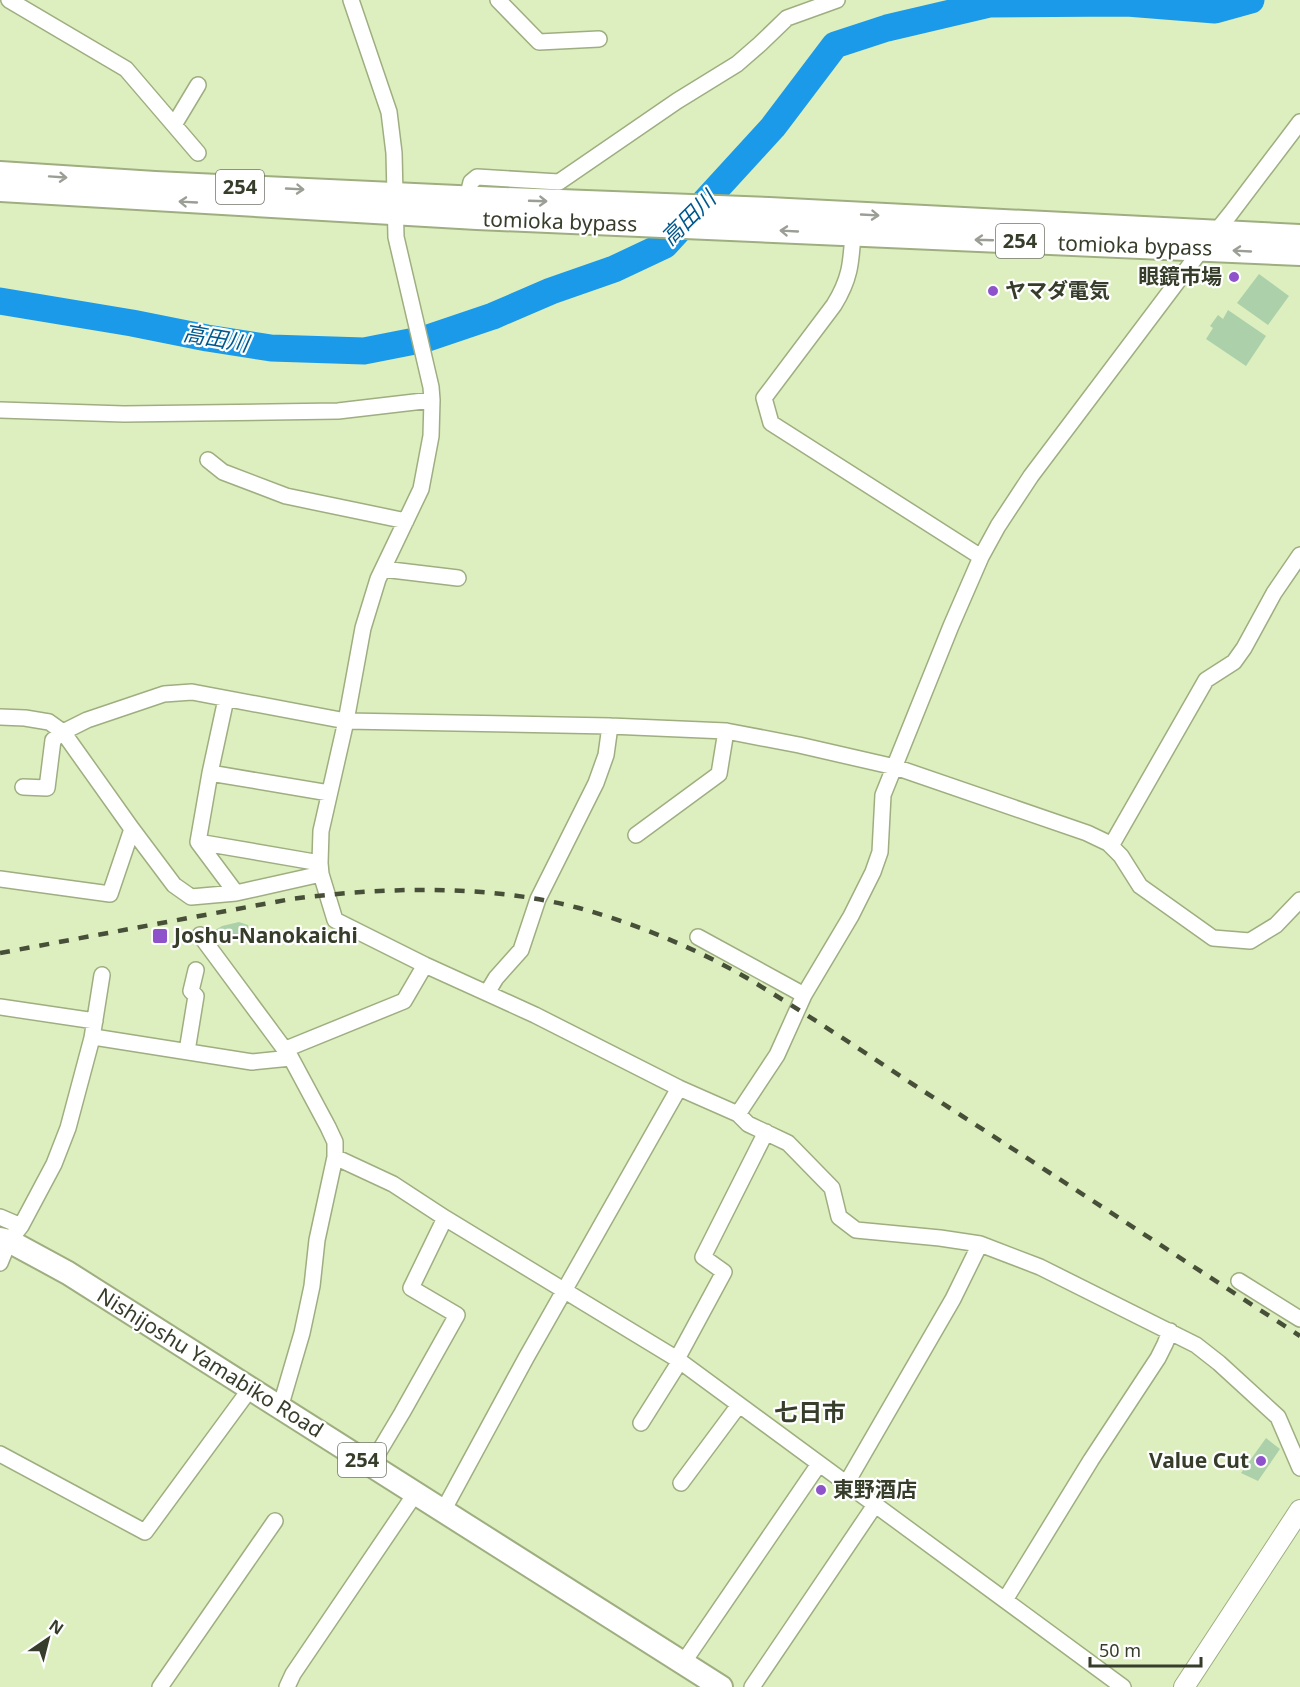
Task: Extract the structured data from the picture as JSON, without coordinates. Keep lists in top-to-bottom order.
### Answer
{
  "streets": {
    "highway": ["254", "tomioka bypass", "Nishijoshu Yamabiko Road"]
  },
  "districts": ["七日市"],
  "water": ["高田川"],
  "places": {
    "other": [
      "眼鏡市場",
      "ヤマダ電気",
      "Value Cut",
      "東野酒店"
    ],
    "transit": ["Joshu-Nanokaichi"]
  },
  "scale_bar": "50 m",
  "north": "top right"
}
